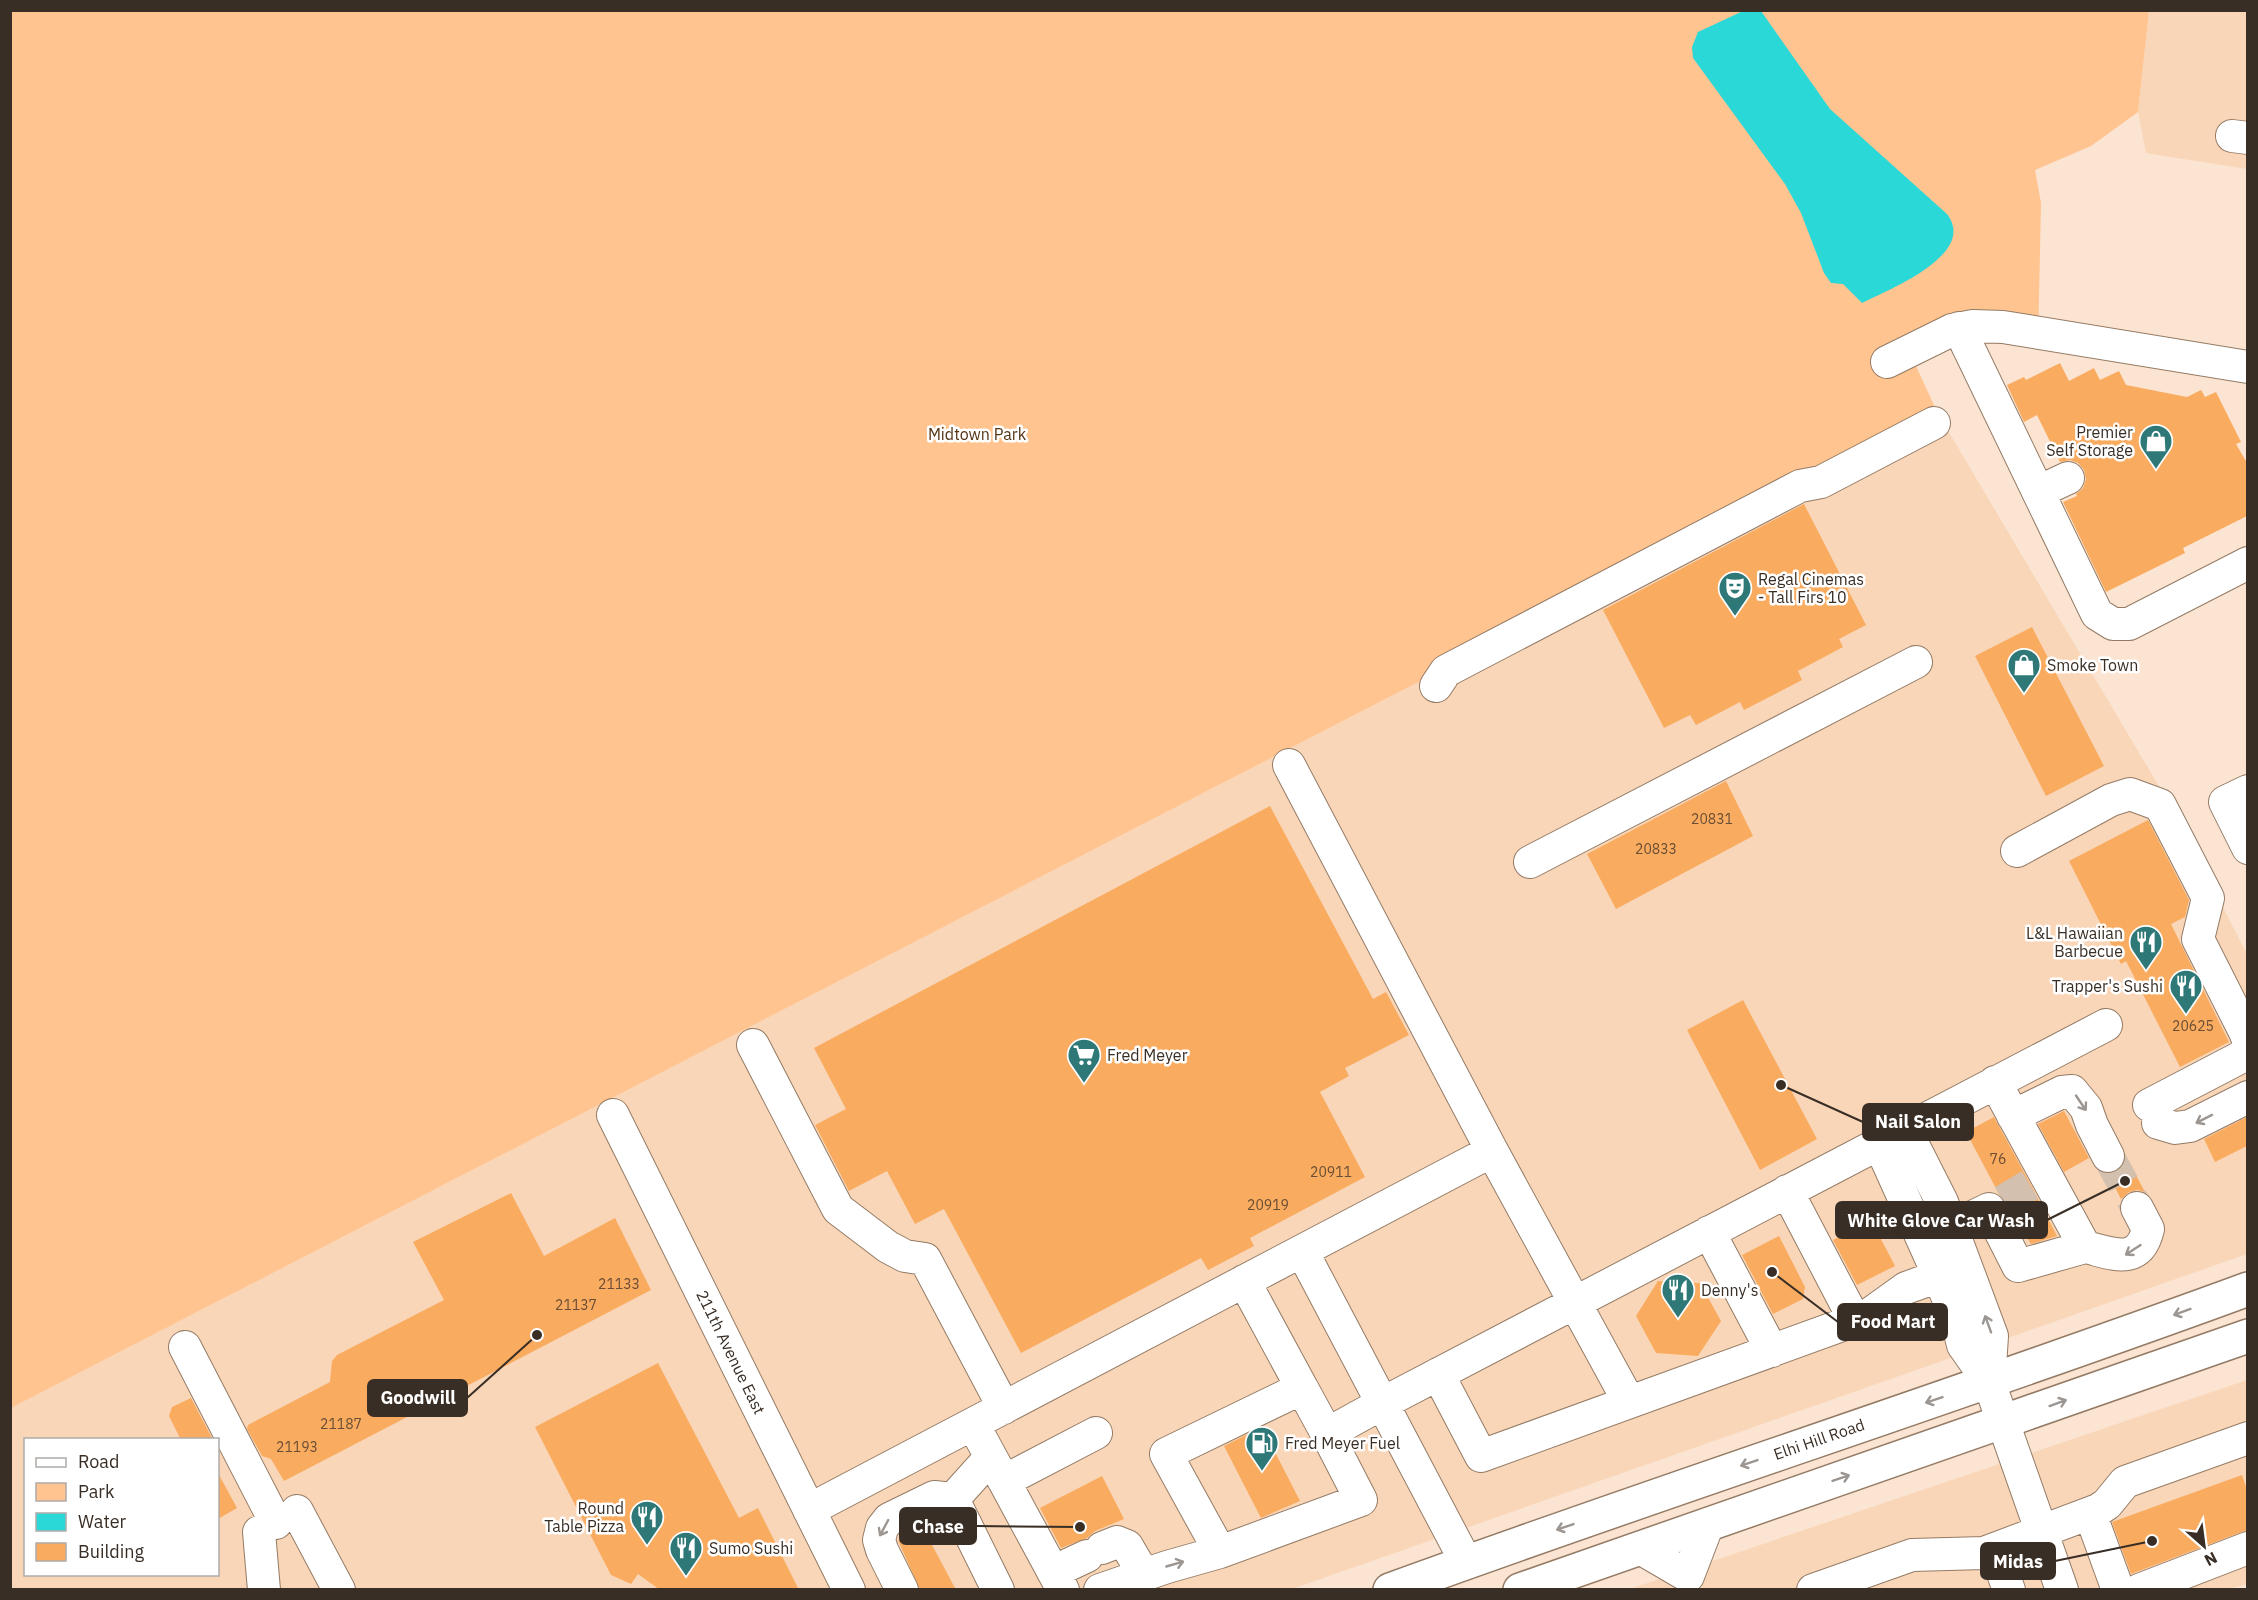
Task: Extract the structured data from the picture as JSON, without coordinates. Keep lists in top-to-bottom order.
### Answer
{
  "streets": {
    "main road": ["Elhi Hill Road"],
    "street": ["211th Avenue East"]
  },
  "parks": ["Midtown Park"],
  "places": {
    "shop": ["Premier Self Storage", "Smoke Town"],
    "theatre": ["Regal Cinemas - Tall Firs 10"],
    "restaurant": [
      "L&L Hawaiian Barbecue",
      "Trapper's Sushi",
      "Denny's",
      "Round Table Pizza",
      "Sumo Sushi"
    ],
    "supermarket": ["Fred Meyer"],
    "other": [
      "Nail Salon",
      "White Glove Car Wash",
      "Food Mart",
      "Goodwill",
      "Chase",
      "Midas"
    ],
    "fuel station": ["Fred Meyer Fuel"]
  },
  "house_numbers": [
    "20831",
    "20833",
    "20625",
    "76",
    "20911",
    "20919",
    "21133",
    "21137",
    "21187",
    "21193"
  ],
  "legend": [
    "Road",
    "Park",
    "Water",
    "Building"
  ],
  "north": "bottom right"
}
